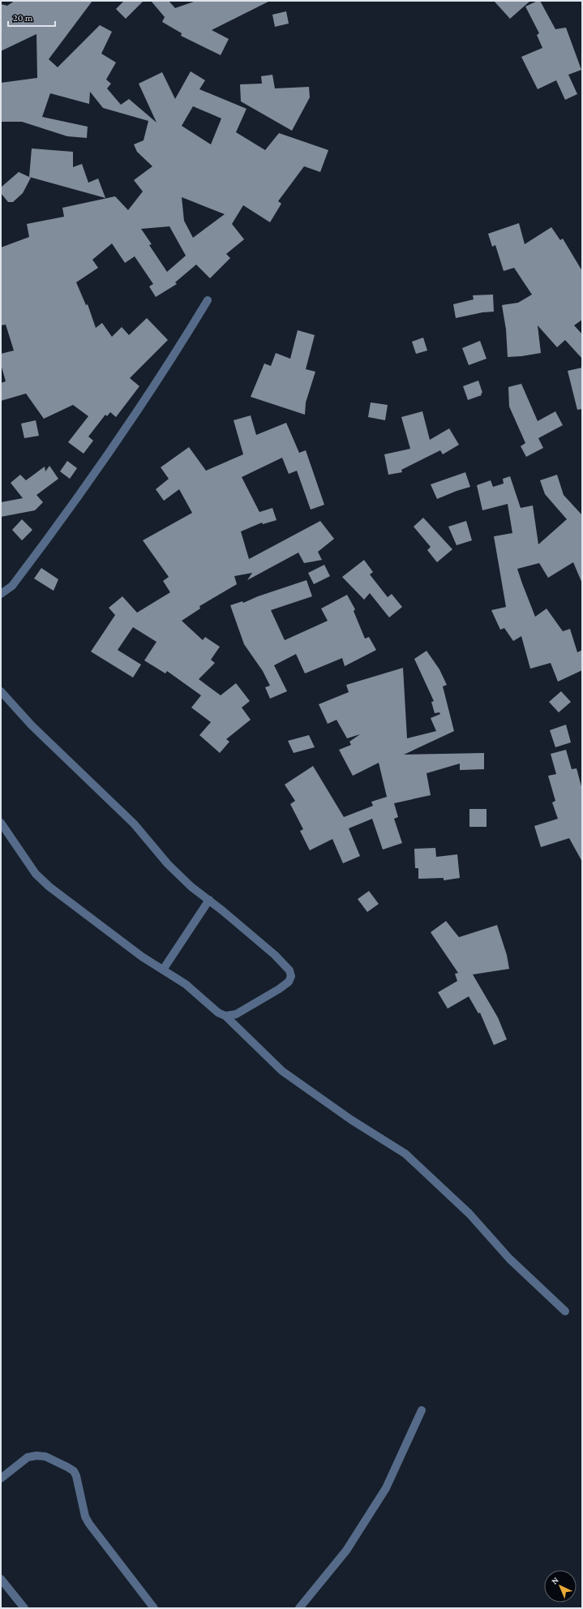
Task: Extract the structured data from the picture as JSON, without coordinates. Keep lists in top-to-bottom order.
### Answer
{
  "scale_bar": "20 m",
  "north": "top left"
}
